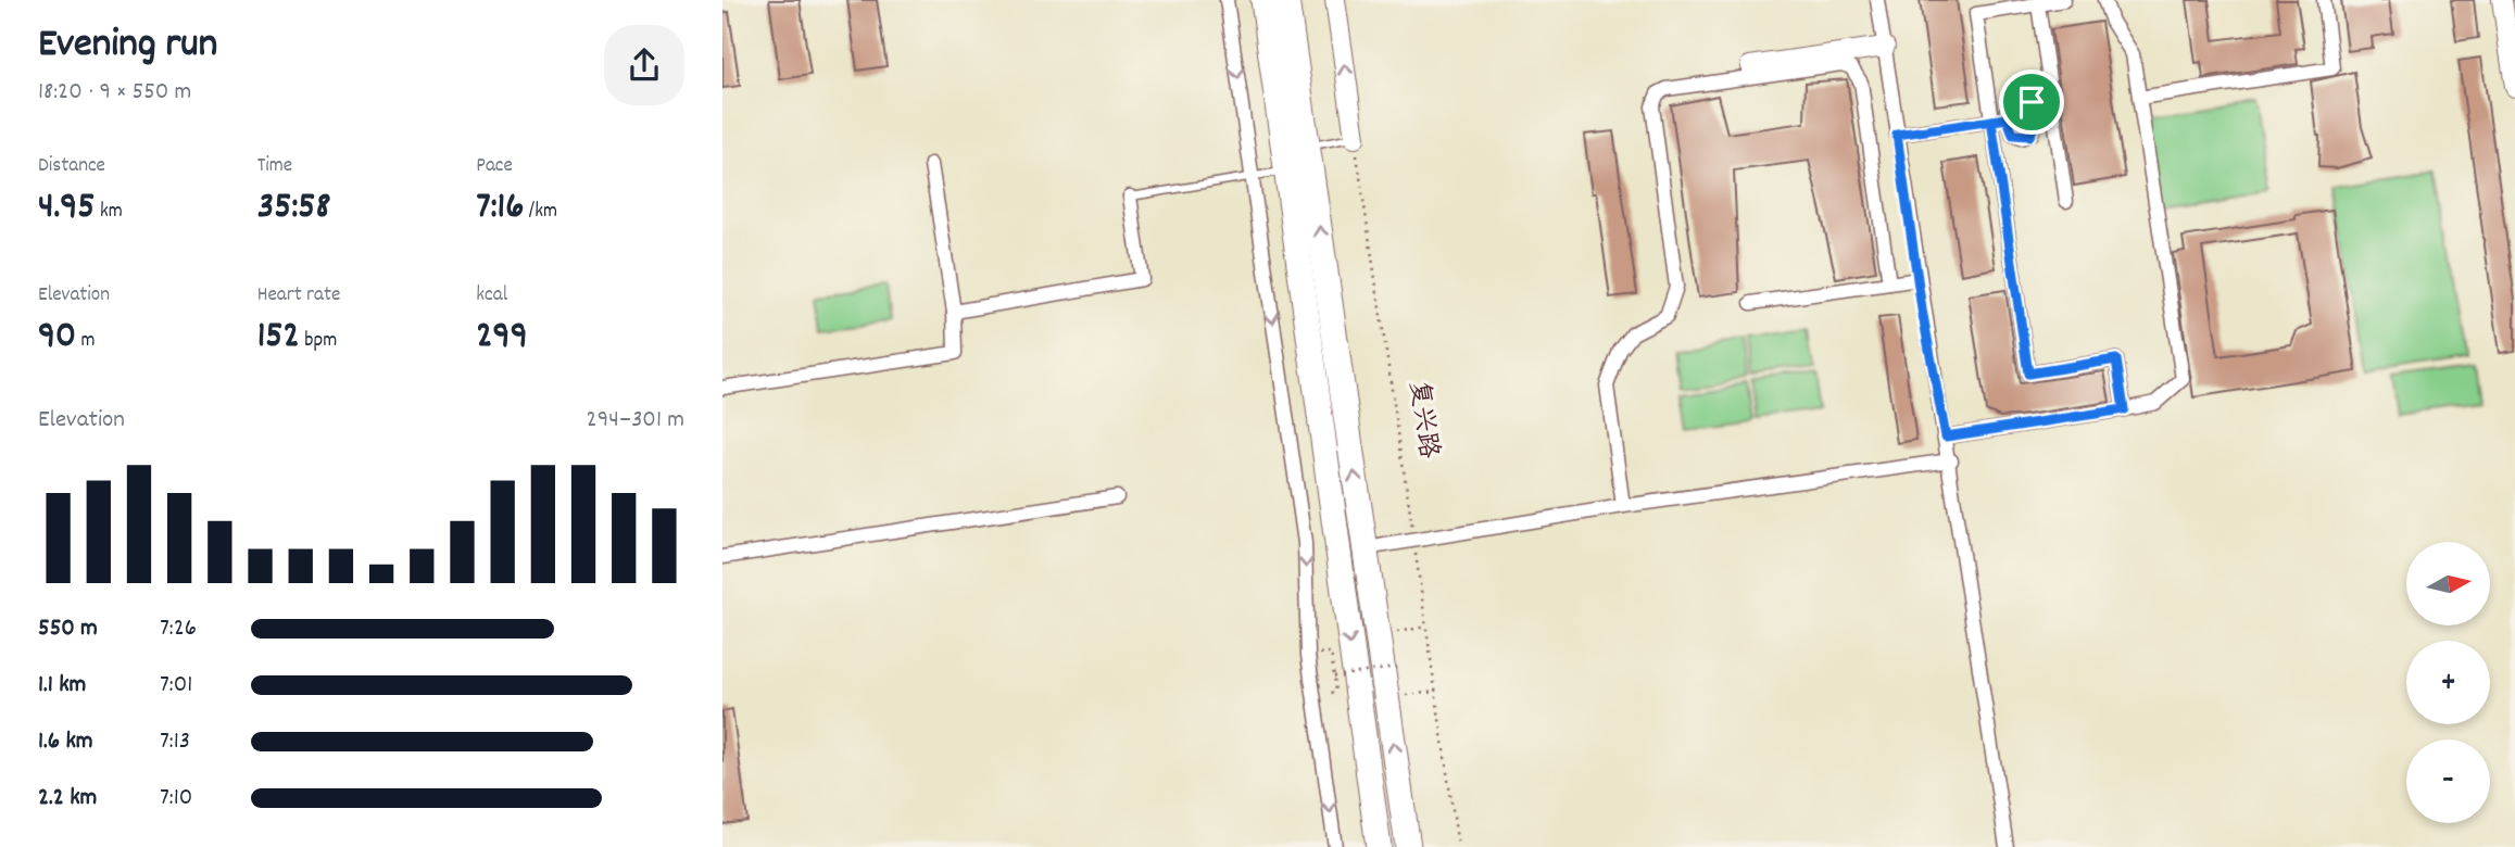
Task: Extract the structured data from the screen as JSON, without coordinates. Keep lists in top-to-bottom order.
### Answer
{
  "streets": {
    "path": ["复兴路"]
  },
  "north": "right",
  "page": {
    "heading": ["Evening run", "18:20 · 9 × 550 m"],
    "stats": [
      ["Distance", "4.95 km"],
      ["Time", "35:58"],
      ["Pace", "7:16 /km"],
      ["Elevation", "90 m"],
      ["Heart rate", "152 bpm"],
      ["kcal", "299"]
    ],
    "chart": ["Elevation", "294–301 m"],
    "map_buttons": ["+", "−"],
    "list": [
      {
        "name": "550 m",
        "note": "7:26"
      },
      {
        "name": "1.1 km",
        "note": "7:01"
      },
      {
        "name": "1.6 km",
        "note": "7:13"
      },
      {
        "name": "2.2 km",
        "note": "7:10"
      }
    ]
  }
}
